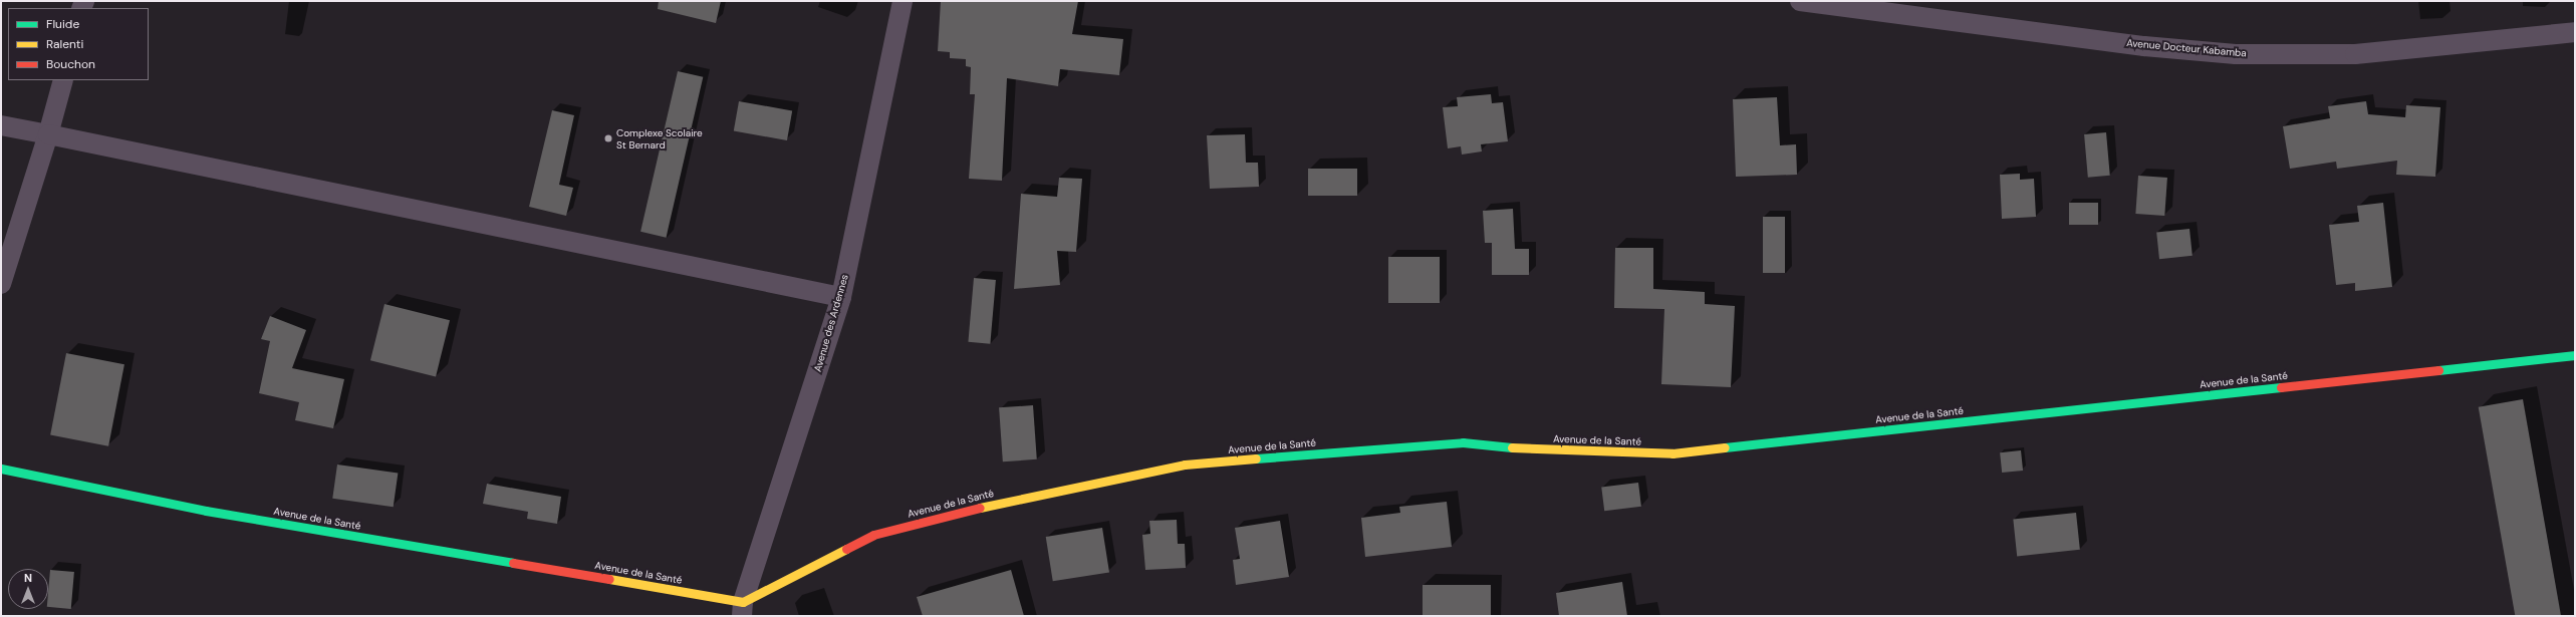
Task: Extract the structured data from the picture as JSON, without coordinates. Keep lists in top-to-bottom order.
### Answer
{
  "streets": {
    "street": ["Avenue Docteur Kabamba", "Avenue des Ardennes", "Avenue de la Santé"]
  },
  "crossings": [
    ["Avenue des Ardennes", "Avenue de la Santé"]
  ],
  "places": ["Complexe Scolaire St Bernard"],
  "legend": ["Fluide", "Ralenti", "Bouchon"],
  "north": "top"
}
